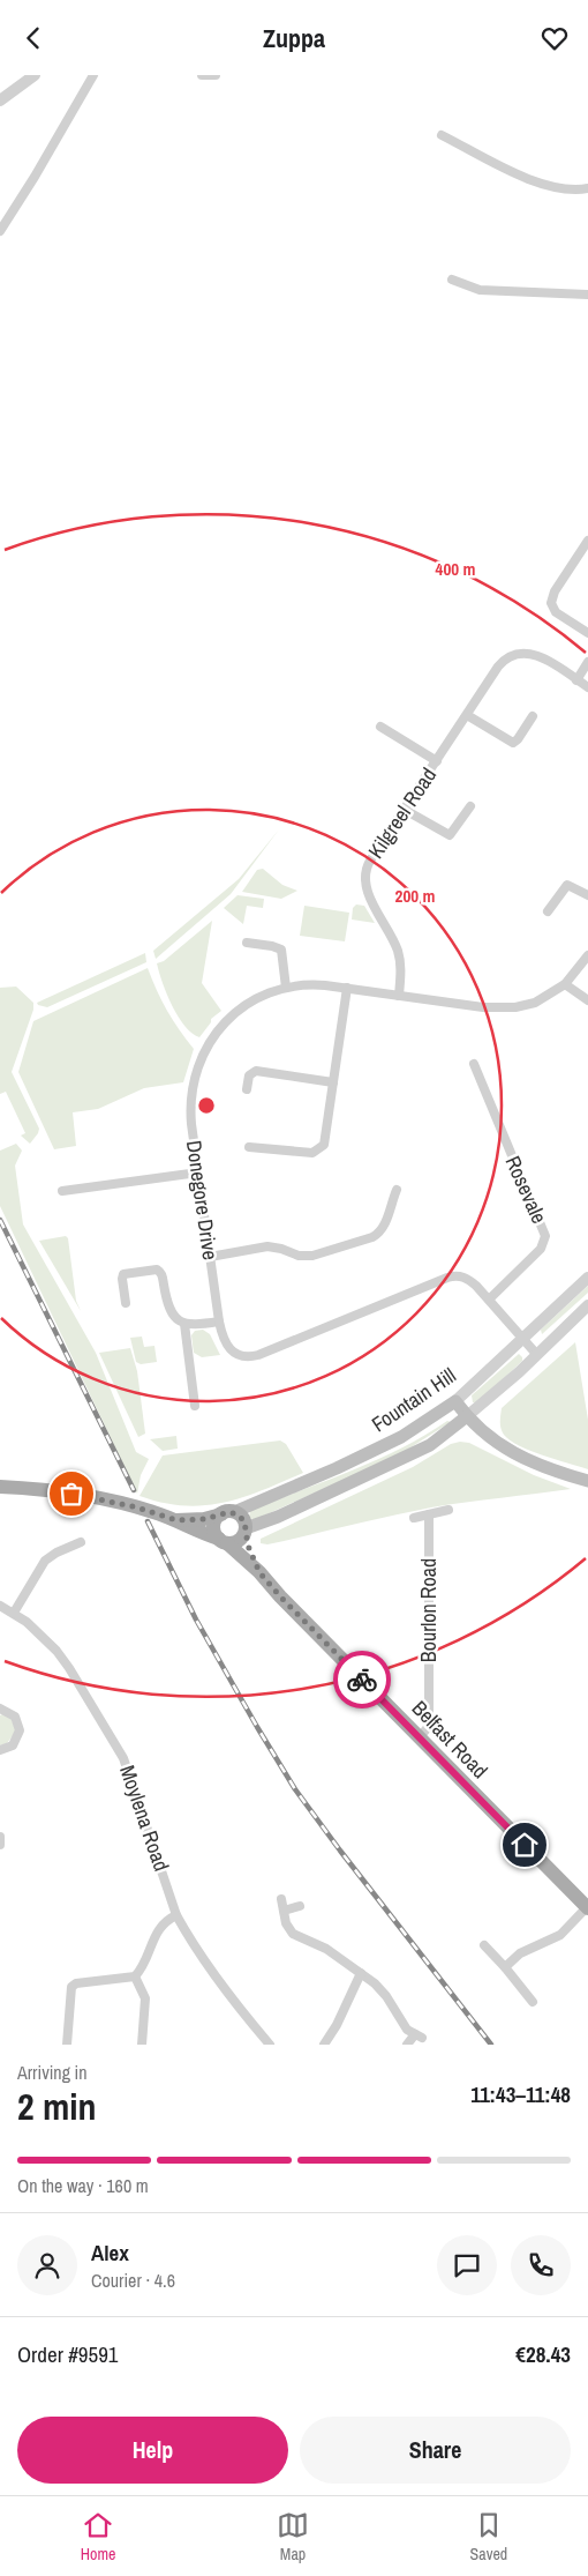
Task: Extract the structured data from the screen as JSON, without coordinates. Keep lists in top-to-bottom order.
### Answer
{
  "streets": {
    "main road": ["Fountain Hill", "Belfast Road"],
    "street": [
      "Kilgreel Road",
      "Rosevale",
      "Donegore Drive",
      "Bourlon Road",
      "Moylena Road"
    ]
  },
  "crossings": [
    ["Kilgreel Road", "Donegore Drive"],
    ["Rosevale", "Donegore Drive"],
    ["Donegore Drive", "Fountain Hill"],
    ["Fountain Hill", "Belfast Road"],
    ["Bourlon Road", "Belfast Road"]
  ],
  "page": {
    "header": "Zuppa",
    "heading": ["2 min", "Arriving in", "11:43–11:48"],
    "panel": [
      "Alex",
      "Courier · 4.6",
      "Order #9591",
      "€28.43"
    ],
    "bar": "On the way · 160 m",
    "buttons": ["Help", "Share"],
    "tabs": ["Home", "Map", "Saved"]
  },
  "rings": ["400 m", "200 m"]
}
